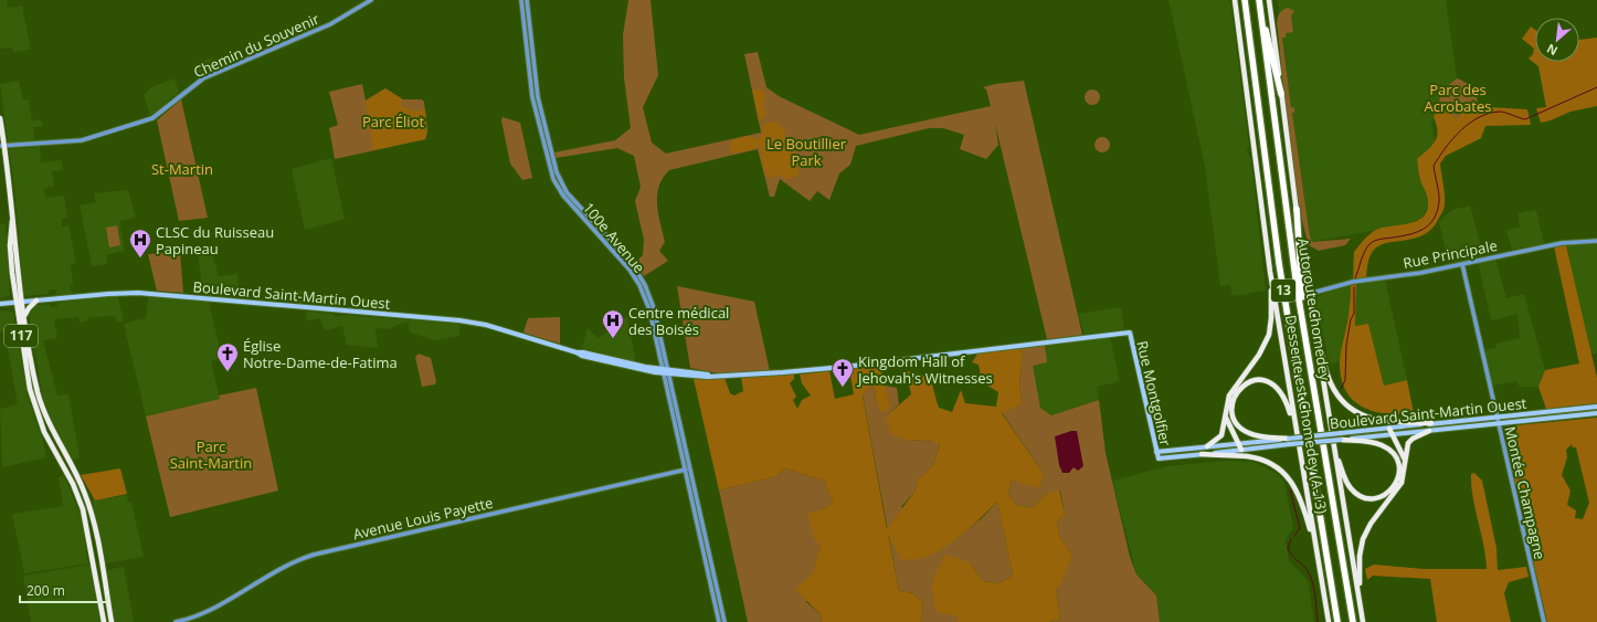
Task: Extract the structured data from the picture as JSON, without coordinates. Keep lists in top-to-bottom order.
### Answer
{
  "streets": {
    "highway": ["13", "Autoroute Chomedey"],
    "main road": [
      "Boulevard Saint-Martin Ouest",
      "117",
      "Rue Montgolfier",
      "Desserte est Chomedey (A-13)"
    ],
    "street": [
      "Chemin du Souvenir",
      "100e Avenue",
      "Rue Principale",
      "Montée Champagne",
      "Avenue Louis Payette"
    ]
  },
  "crossings": [
    ["Chemin du Souvenir", "117"],
    ["100e Avenue", "Boulevard Saint-Martin Ouest"],
    ["100e Avenue", "Avenue Louis Payette"],
    ["Rue Principale", "Montée Champagne"],
    ["Boulevard Saint-Martin Ouest", "117"],
    ["Boulevard Saint-Martin Ouest", "Rue Montgolfier"],
    ["Boulevard Saint-Martin Ouest", "Montée Champagne"]
  ],
  "parks": [
    "Parc des Acrobates",
    "Parc Éliot",
    "Le Boutillier Park",
    "St-Martin",
    "Parc Saint-Martin"
  ],
  "places": {
    "hospital": ["CLSC du Ruisseau Papineau", "Centre médical des Boisés"],
    "church": ["Église Notre-Dame-de-Fatima", "Kingdom Hall of Jehovah's Witnesses"]
  },
  "scale_bar": "200 m",
  "north": "bottom left"
}
